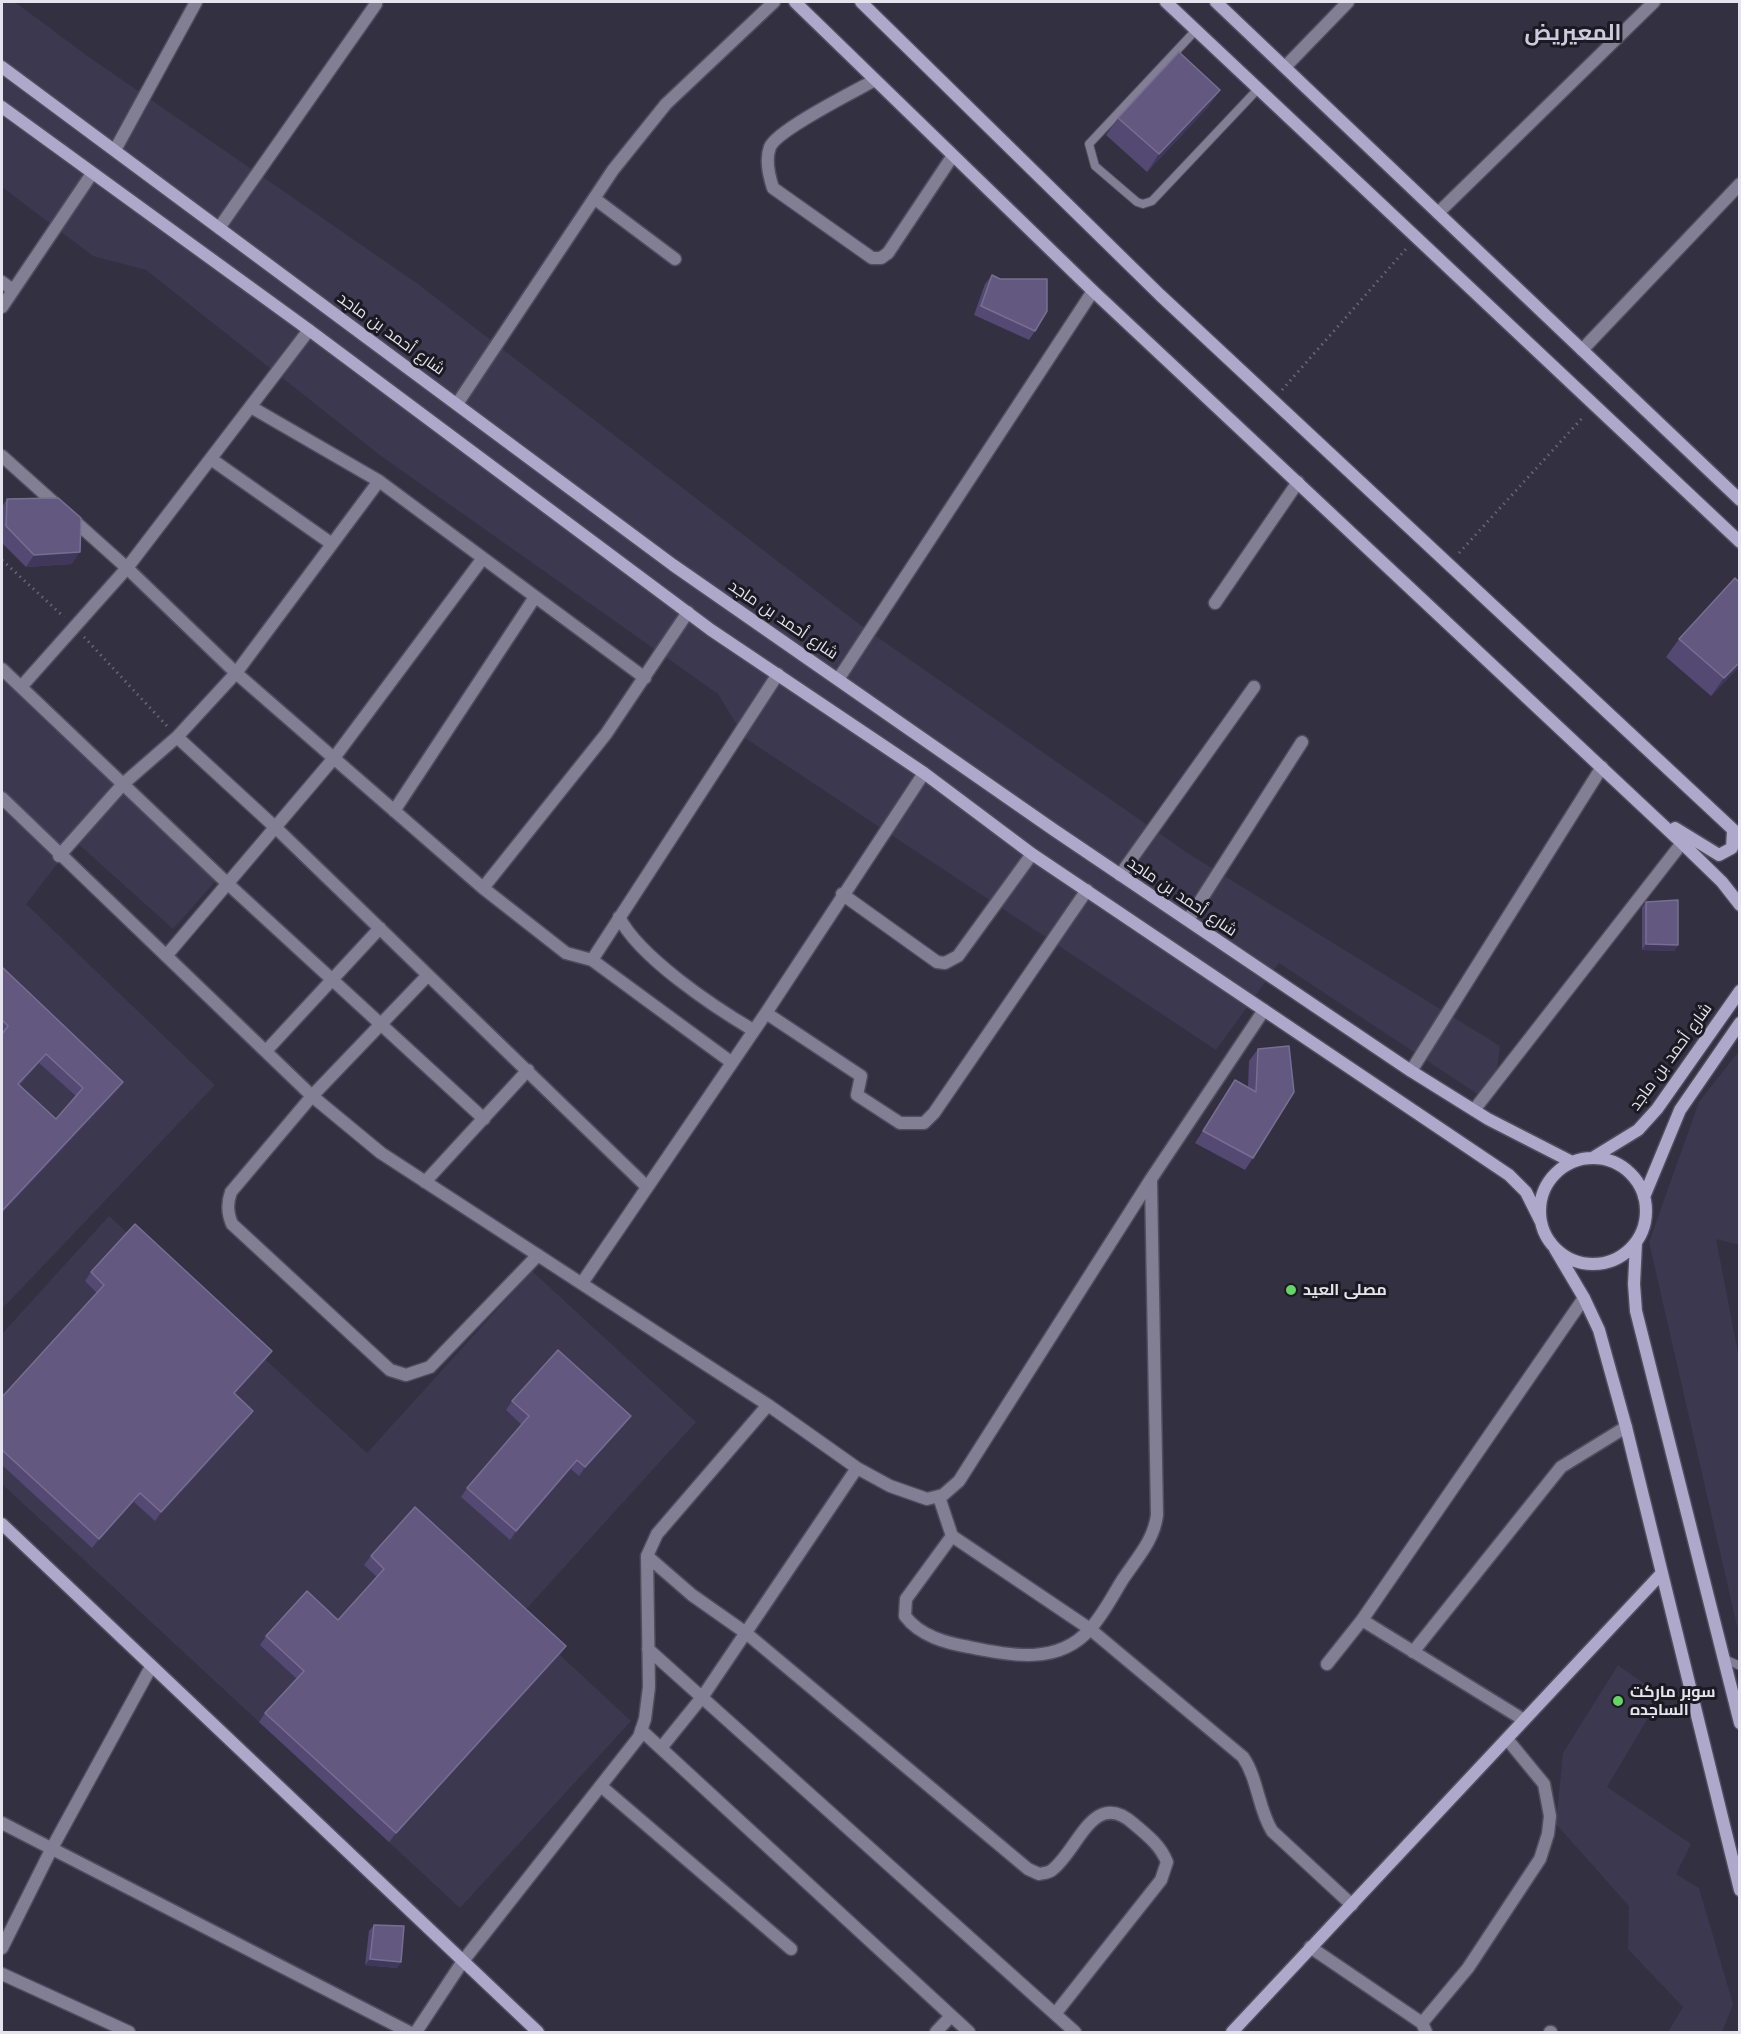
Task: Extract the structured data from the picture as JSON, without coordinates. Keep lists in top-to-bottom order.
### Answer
{
  "streets": {
    "street": ["شارع أحمد بن ماجد"]
  },
  "districts": ["المعيريض"],
  "places": ["مصلى العيد", "سوبر ماركت الساجده"]
}
